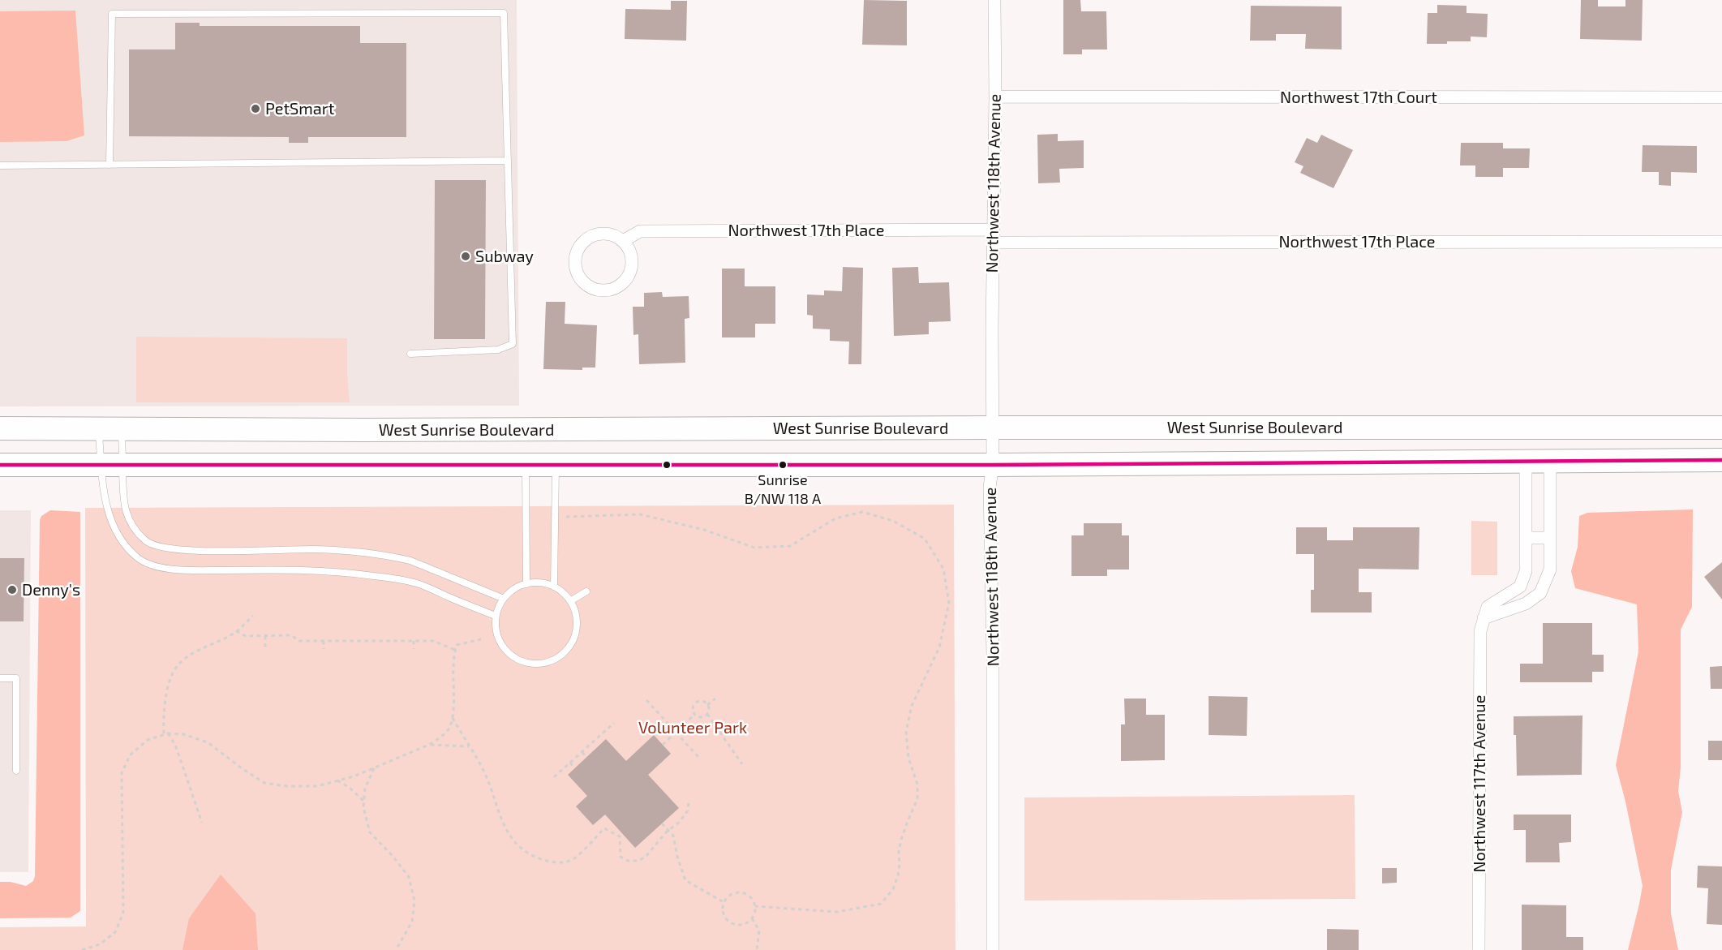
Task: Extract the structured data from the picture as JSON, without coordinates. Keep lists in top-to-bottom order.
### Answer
{
  "streets": {
    "highway": ["West Sunrise Boulevard"],
    "street": [
      "Northwest 17th Court",
      "Northwest 118th Avenue",
      "Northwest 17th Place",
      "Northwest 117th Avenue"
    ]
  },
  "crossings": [
    ["Northwest 17th Court", "Northwest 118th Avenue"],
    ["Northwest 118th Avenue", "Northwest 17th Place"],
    ["Northwest 118th Avenue", "West Sunrise Boulevard"]
  ],
  "parks": ["Volunteer Park"],
  "places": [
    "PetSmart",
    "Subway",
    "Sunrise B/NW 118 A",
    "Denny's"
  ]
}
